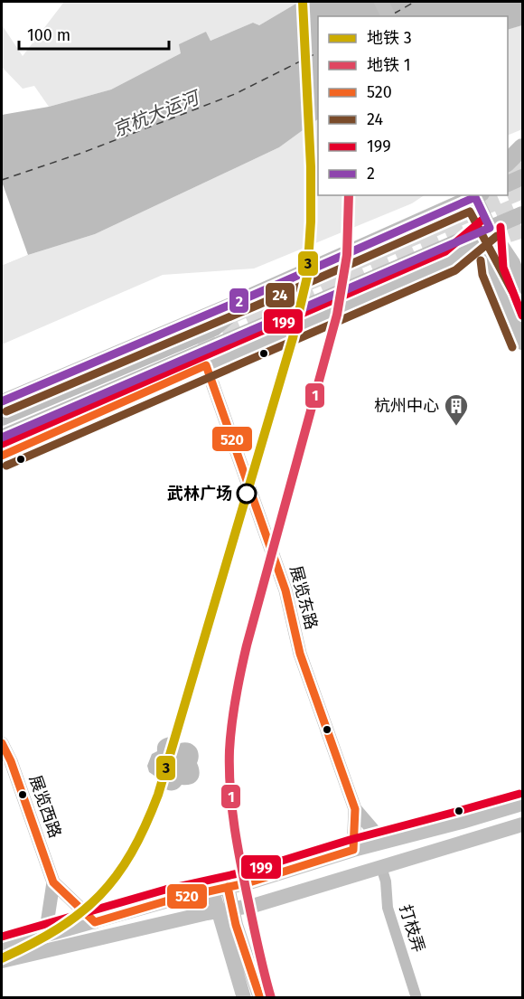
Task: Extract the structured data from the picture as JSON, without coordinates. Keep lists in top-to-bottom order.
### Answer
{
  "streets": {
    "street": ["展览东路", "展览西路", "打枝弄"]
  },
  "water": ["京杭大运河"],
  "places": {
    "building": ["杭州中心"],
    "other": ["武林广场"]
  },
  "lines": [
    "metro line 3",
    "metro line 1",
    "transit line 2",
    "transit line 24",
    "transit line 199",
    "transit line 520"
  ],
  "legend": [
    "地铁 3",
    "地铁 1",
    "520",
    "24",
    "199",
    "2"
  ],
  "scale_bar": "100 m"
}
